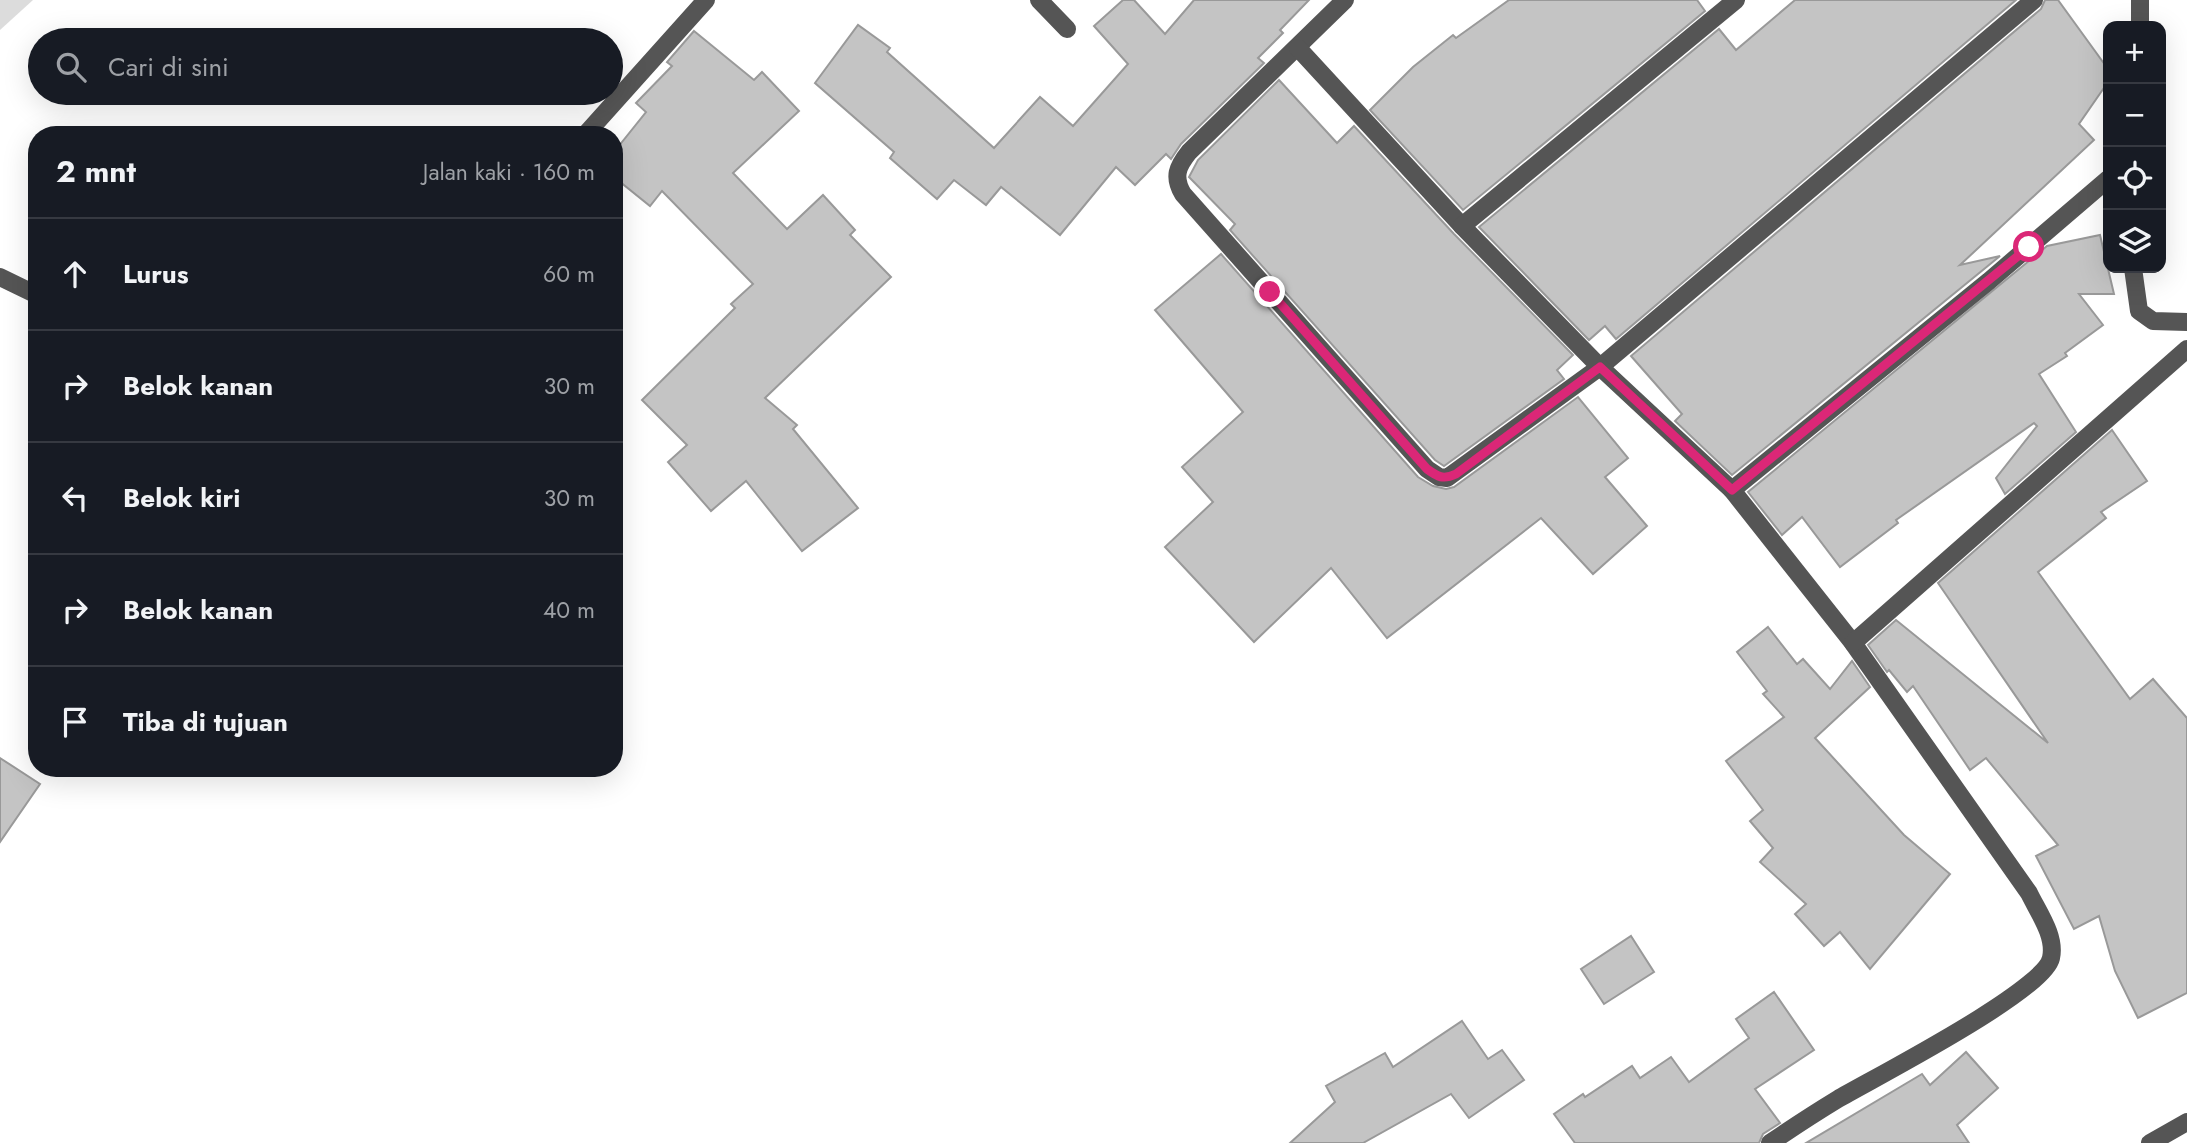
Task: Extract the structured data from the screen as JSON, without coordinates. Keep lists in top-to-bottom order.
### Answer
{
  "page": {
    "map_buttons": ["+", "−"],
    "search": "Cari di sini",
    "heading": ["2 mnt", "Jalan kaki · 160 m"],
    "list": [
      ["Lurus", "60 m"],
      ["Belok kanan", "30 m"],
      ["Belok kiri", "30 m"],
      ["Belok kanan", "40 m"],
      "Tiba di tujuan"
    ]
  }
}
